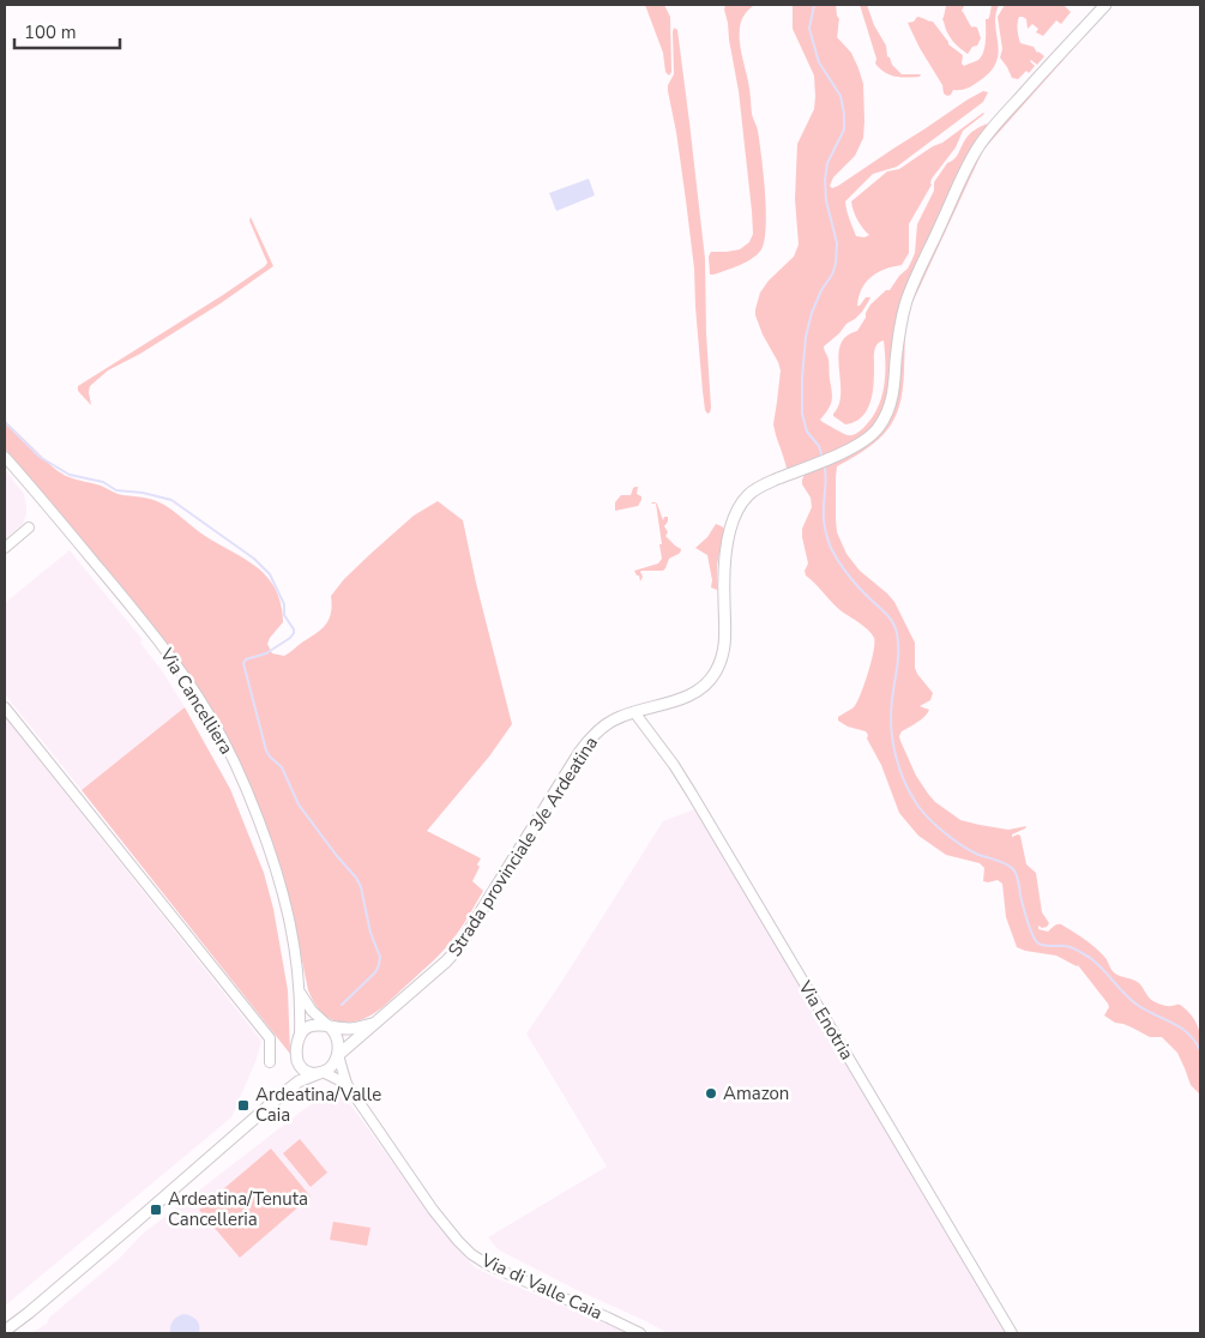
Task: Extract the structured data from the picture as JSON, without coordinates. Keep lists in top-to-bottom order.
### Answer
{
  "streets": {
    "main road": ["Strada provinciale 3/e Ardeatina"],
    "street": ["Via Cancelliera", "Via Enotria", "Via di Valle Caia"]
  },
  "crossings": [
    ["Via Cancelliera", "Strada provinciale 3/e Ardeatina"],
    ["Via Cancelliera", "Via di Valle Caia"],
    ["Strada provinciale 3/e Ardeatina", "Via Enotria"],
    ["Strada provinciale 3/e Ardeatina", "Via di Valle Caia"]
  ],
  "places": {
    "other": ["Amazon"],
    "transit": ["Ardeatina/Valle Caia", "Ardeatina/Tenuta Cancelleria"]
  },
  "scale_bar": "100 m"
}
